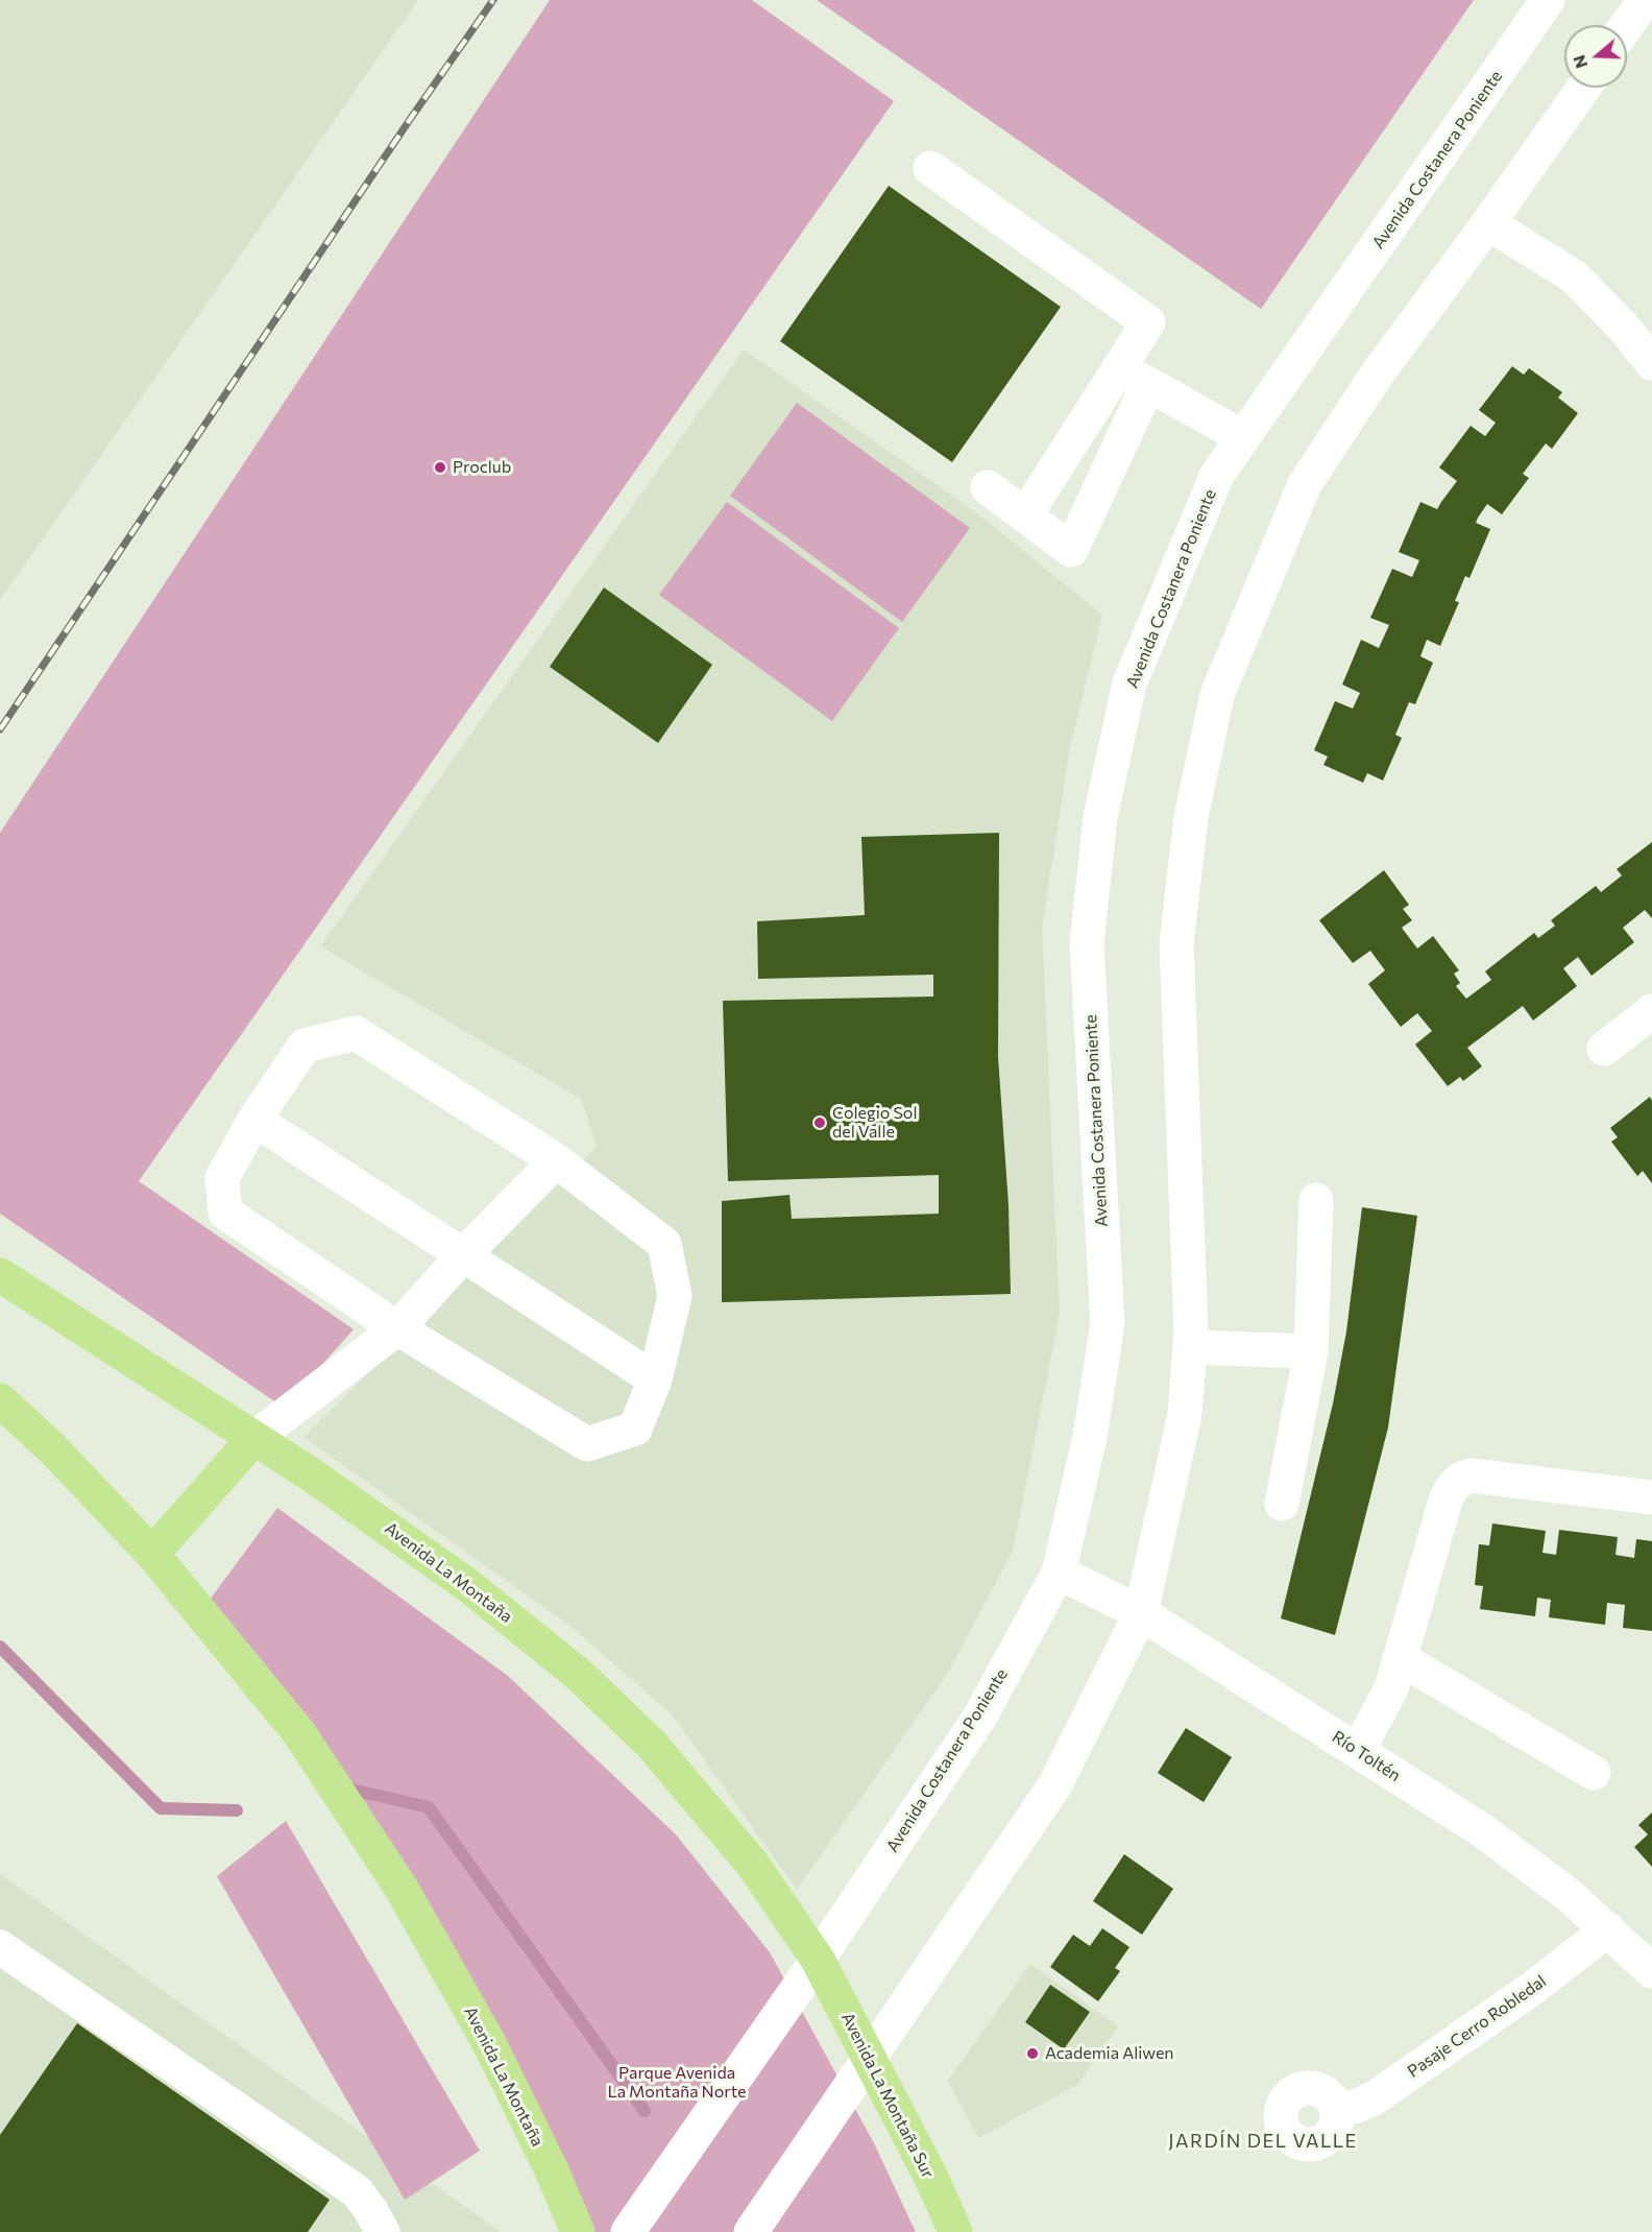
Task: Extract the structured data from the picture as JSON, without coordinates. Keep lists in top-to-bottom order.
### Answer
{
  "streets": {
    "main road": ["Avenida La Montaña", "Avenida La Montaña Sur"],
    "street": ["Avenida Costanera Poniente", "Río Toltén", "Pasaje Cerro Robledal"]
  },
  "crossings": [
    ["Avenida Costanera Poniente", "Avenida La Montaña"],
    ["Avenida Costanera Poniente", "Río Toltén"],
    ["Avenida Costanera Poniente", "Avenida La Montaña Sur"],
    ["Avenida La Montaña", "Avenida La Montaña Sur"],
    ["Río Toltén", "Pasaje Cerro Robledal"]
  ],
  "districts": ["JARDÍN DEL VALLE"],
  "parks": ["Parque Avenida La Montaña Norte"],
  "places": ["Proclub", "Colegio Sol del Valle", "Academia Aliwen"],
  "north": "left"
}
